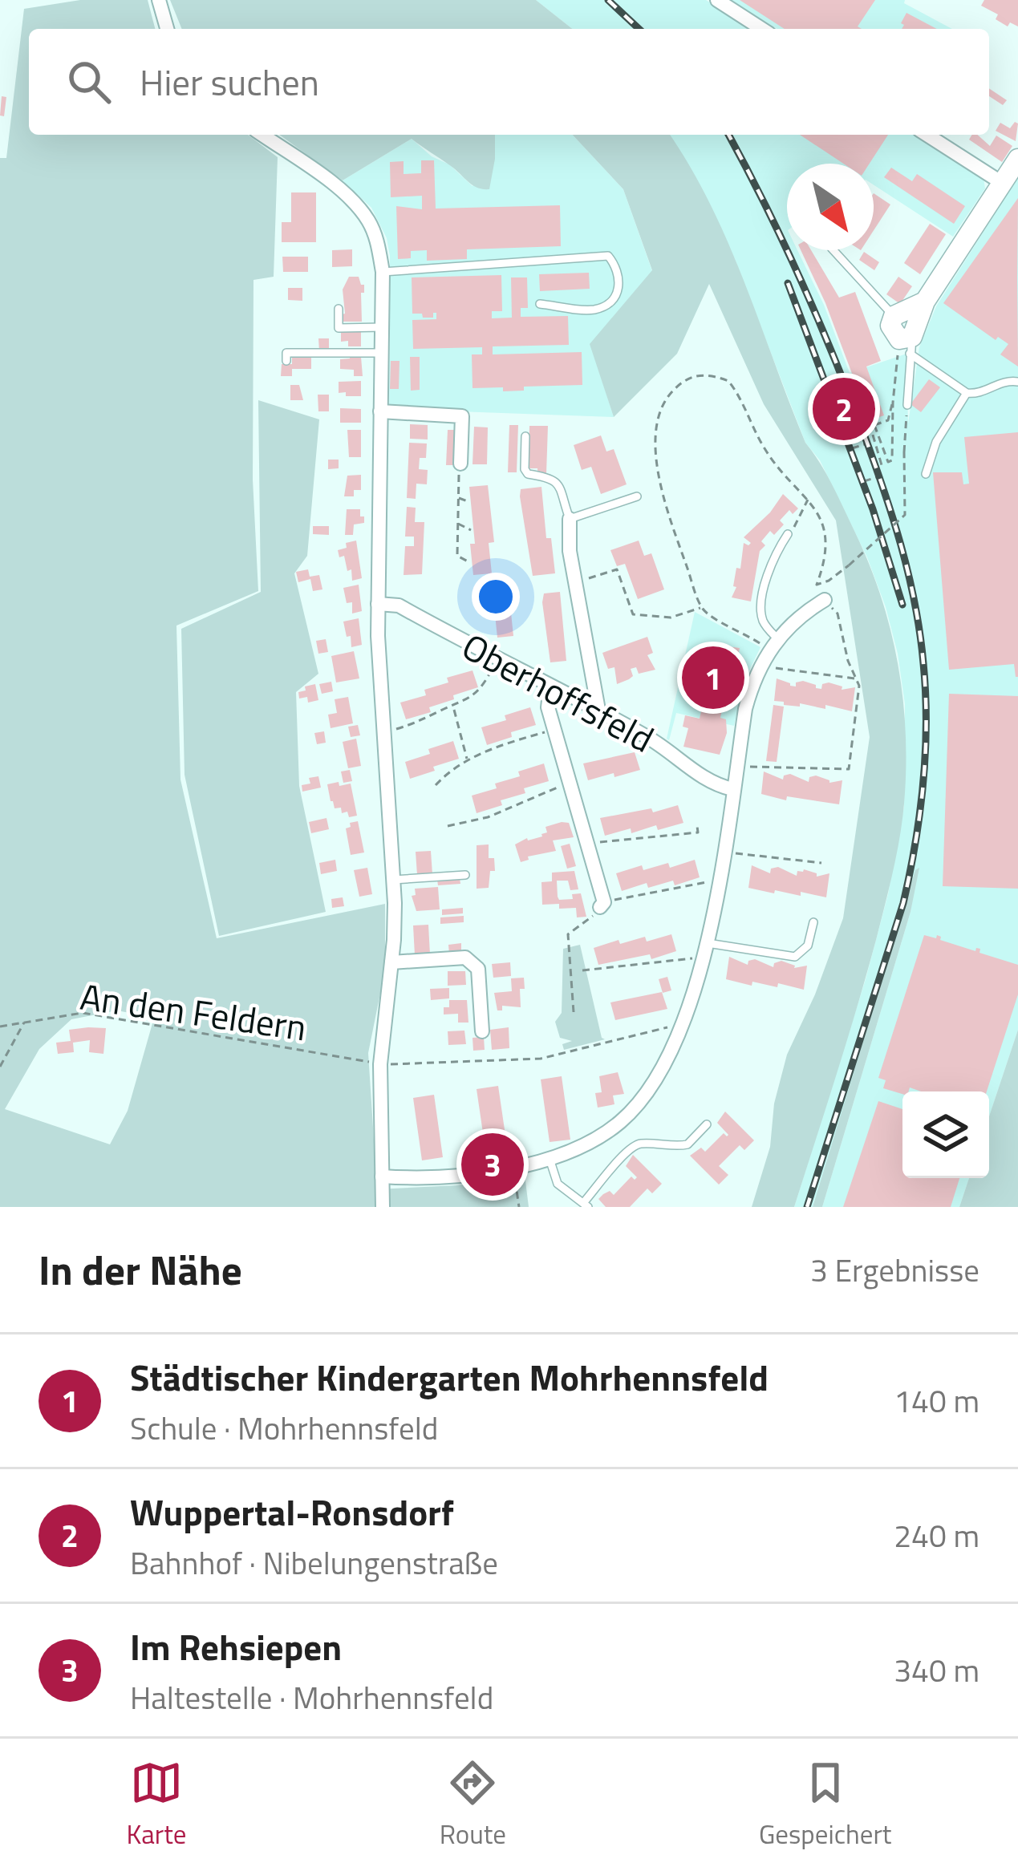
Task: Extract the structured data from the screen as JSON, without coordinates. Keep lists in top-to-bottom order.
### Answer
{
  "streets": {
    "street": ["Oberhoffsfeld"],
    "path": ["An den Feldern"]
  },
  "north": "bottom right",
  "page": {
    "search": "Hier suchen",
    "pins": ["2", "1", "3"],
    "heading": ["In der Nähe", "3 Ergebnisse"],
    "list": [
      {
        "mark": "1",
        "name": "Städtischer Kindergarten Mohrhennsfeld",
        "note": "Schule · Mohrhennsfeld",
        "value": "140 m"
      },
      {
        "mark": "2",
        "name": "Wuppertal-Ronsdorf",
        "note": "Bahnhof · Nibelungenstraße",
        "value": "240 m"
      },
      {
        "mark": "3",
        "name": "Im Rehsiepen",
        "note": "Haltestelle · Mohrhennsfeld",
        "value": "340 m"
      }
    ],
    "nav": ["Karte", "Route", "Gespeichert"]
  }
}
